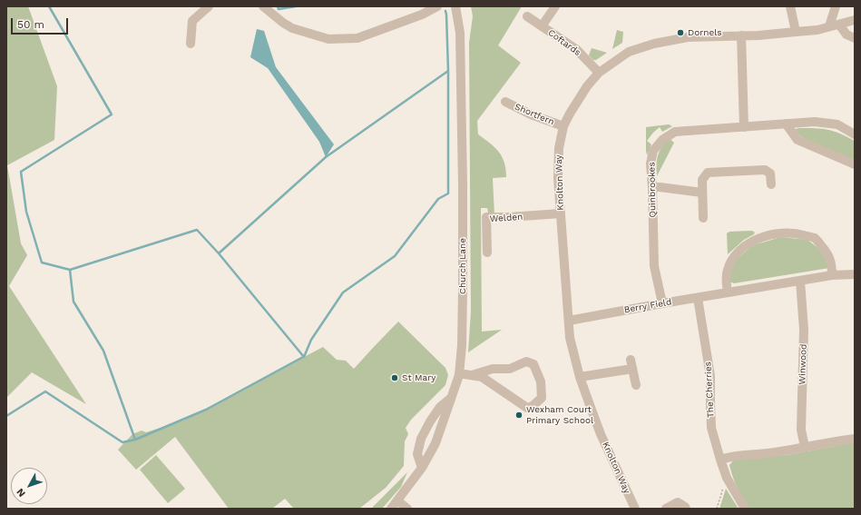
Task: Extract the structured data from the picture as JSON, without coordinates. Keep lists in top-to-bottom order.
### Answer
{
  "streets": {
    "street": [
      "Coftards",
      "Shortfern",
      "Knolton Way",
      "Quinbrookes",
      "Welden",
      "Church Lane",
      "Berry Field",
      "Winwood",
      "The Cherries"
    ]
  },
  "crossings": [
    ["Coftards", "Knolton Way"],
    ["Shortfern", "Knolton Way"],
    ["Knolton Way", "Welden"],
    ["Knolton Way", "Berry Field"],
    ["Quinbrookes", "Berry Field"],
    ["Berry Field", "Winwood"],
    ["Berry Field", "The Cherries"]
  ],
  "places": ["Dornels", "St Mary", "Wexham Court Primary School"],
  "scale_bar": "50 m",
  "north": "bottom left"
}
